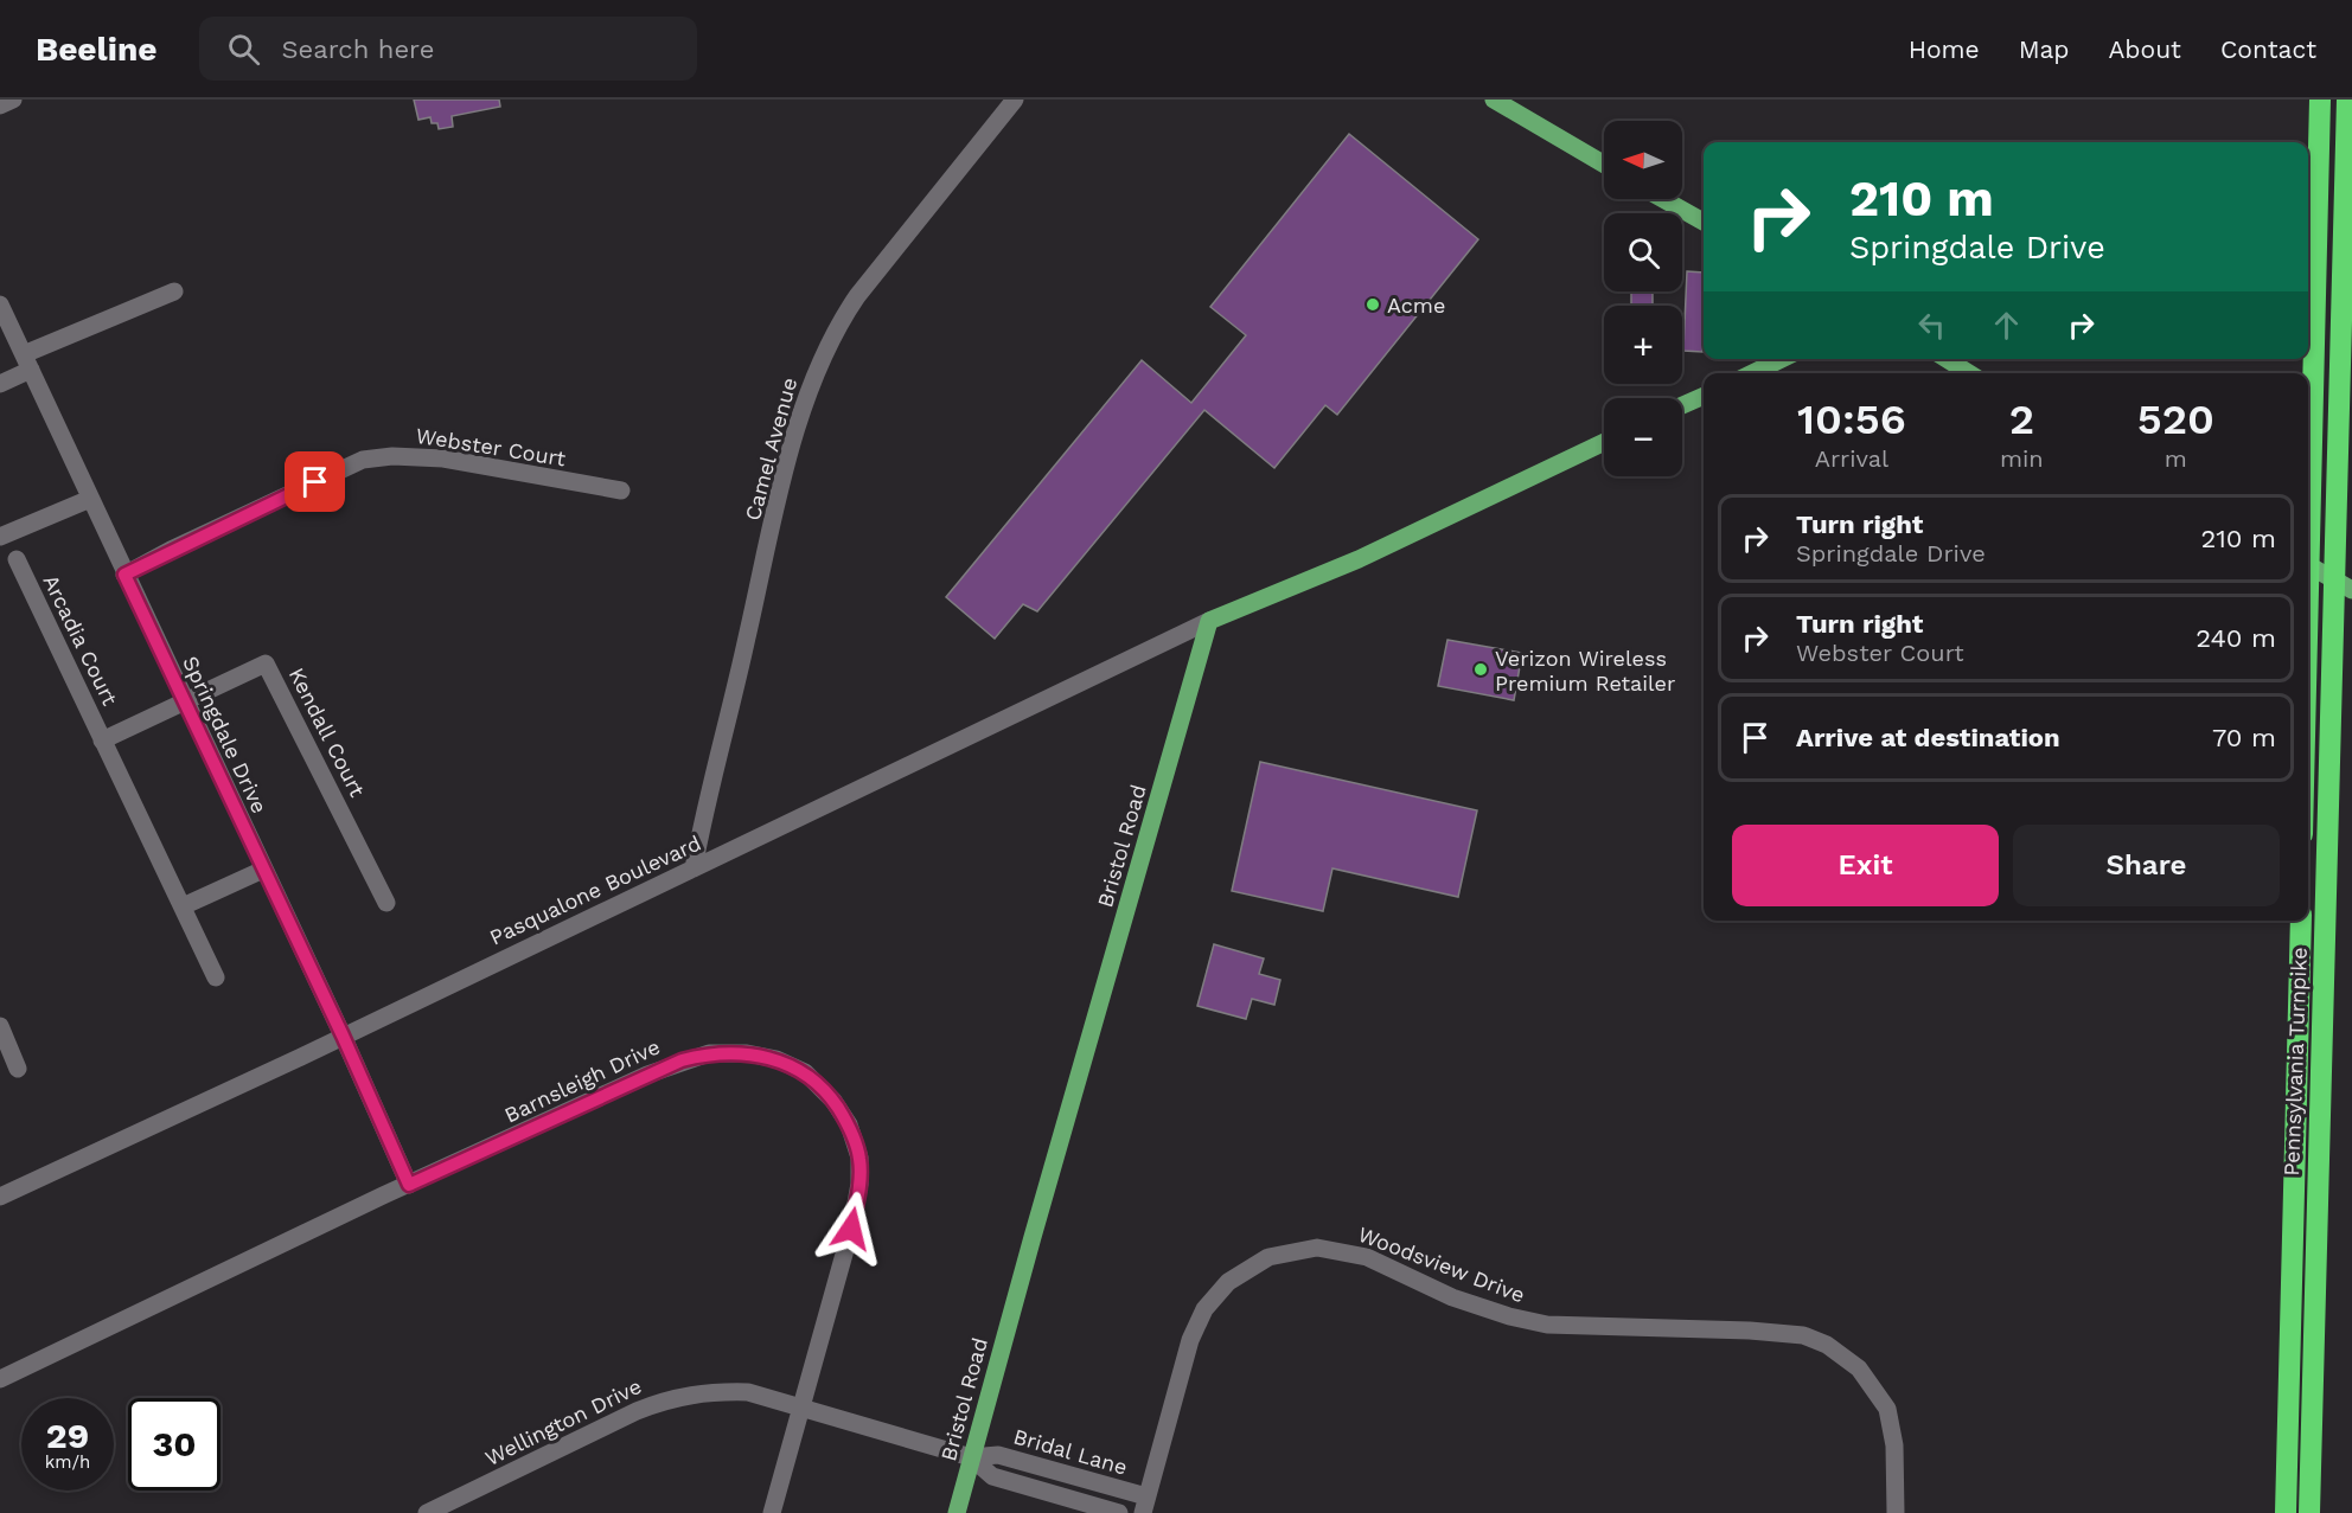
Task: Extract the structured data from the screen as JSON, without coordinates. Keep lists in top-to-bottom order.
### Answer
{
  "streets": {
    "highway": ["Pennsylvania Turnpike"],
    "main road": ["Bristol Road"],
    "street": [
      "Webster Court",
      "Camel Avenue",
      "Arcadia Court",
      "Kendall Court",
      "Springdale Drive",
      "Pasqualone Boulevard",
      "Barnsleigh Drive",
      "Woodsview Drive",
      "Wellington Drive",
      "Bridal Lane"
    ]
  },
  "crossings": [
    ["Webster Court", "Springdale Drive"],
    ["Camel Avenue", "Pasqualone Boulevard"],
    ["Arcadia Court", "Kendall Court"],
    ["Arcadia Court", "Springdale Drive"],
    ["Kendall Court", "Springdale Drive"],
    ["Springdale Drive", "Pasqualone Boulevard"],
    ["Springdale Drive", "Barnsleigh Drive"],
    ["Bristol Road", "Pasqualone Boulevard"],
    ["Bristol Road", "Wellington Drive"],
    ["Bristol Road", "Bridal Lane"],
    ["Barnsleigh Drive", "Wellington Drive"],
    ["Woodsview Drive", "Bridal Lane"],
    ["Wellington Drive", "Bridal Lane"]
  ],
  "places": ["Acme", "Verizon Wireless Premium Retailer"],
  "north": "left",
  "page": {
    "header": "Beeline",
    "search": "Search here",
    "nav": [
      "Home",
      "Map",
      "About",
      "Contact"
    ],
    "map_buttons": ["+", "−"],
    "turn": ["210 m", "Springdale Drive"],
    "eta": [
      "10:56",
      "Arrival",
      "2",
      "min",
      "520",
      "m"
    ],
    "list": [
      {
        "name": "Turn right",
        "note": "Springdale Drive",
        "value": "210 m"
      },
      {
        "name": "Turn right",
        "note": "Webster Court",
        "value": "240 m"
      },
      {
        "name": "Arrive at destination",
        "value": "70 m"
      }
    ],
    "buttons": ["Exit", "Share"],
    "speed": "29 km/h",
    "limit": "30"
  }
}
